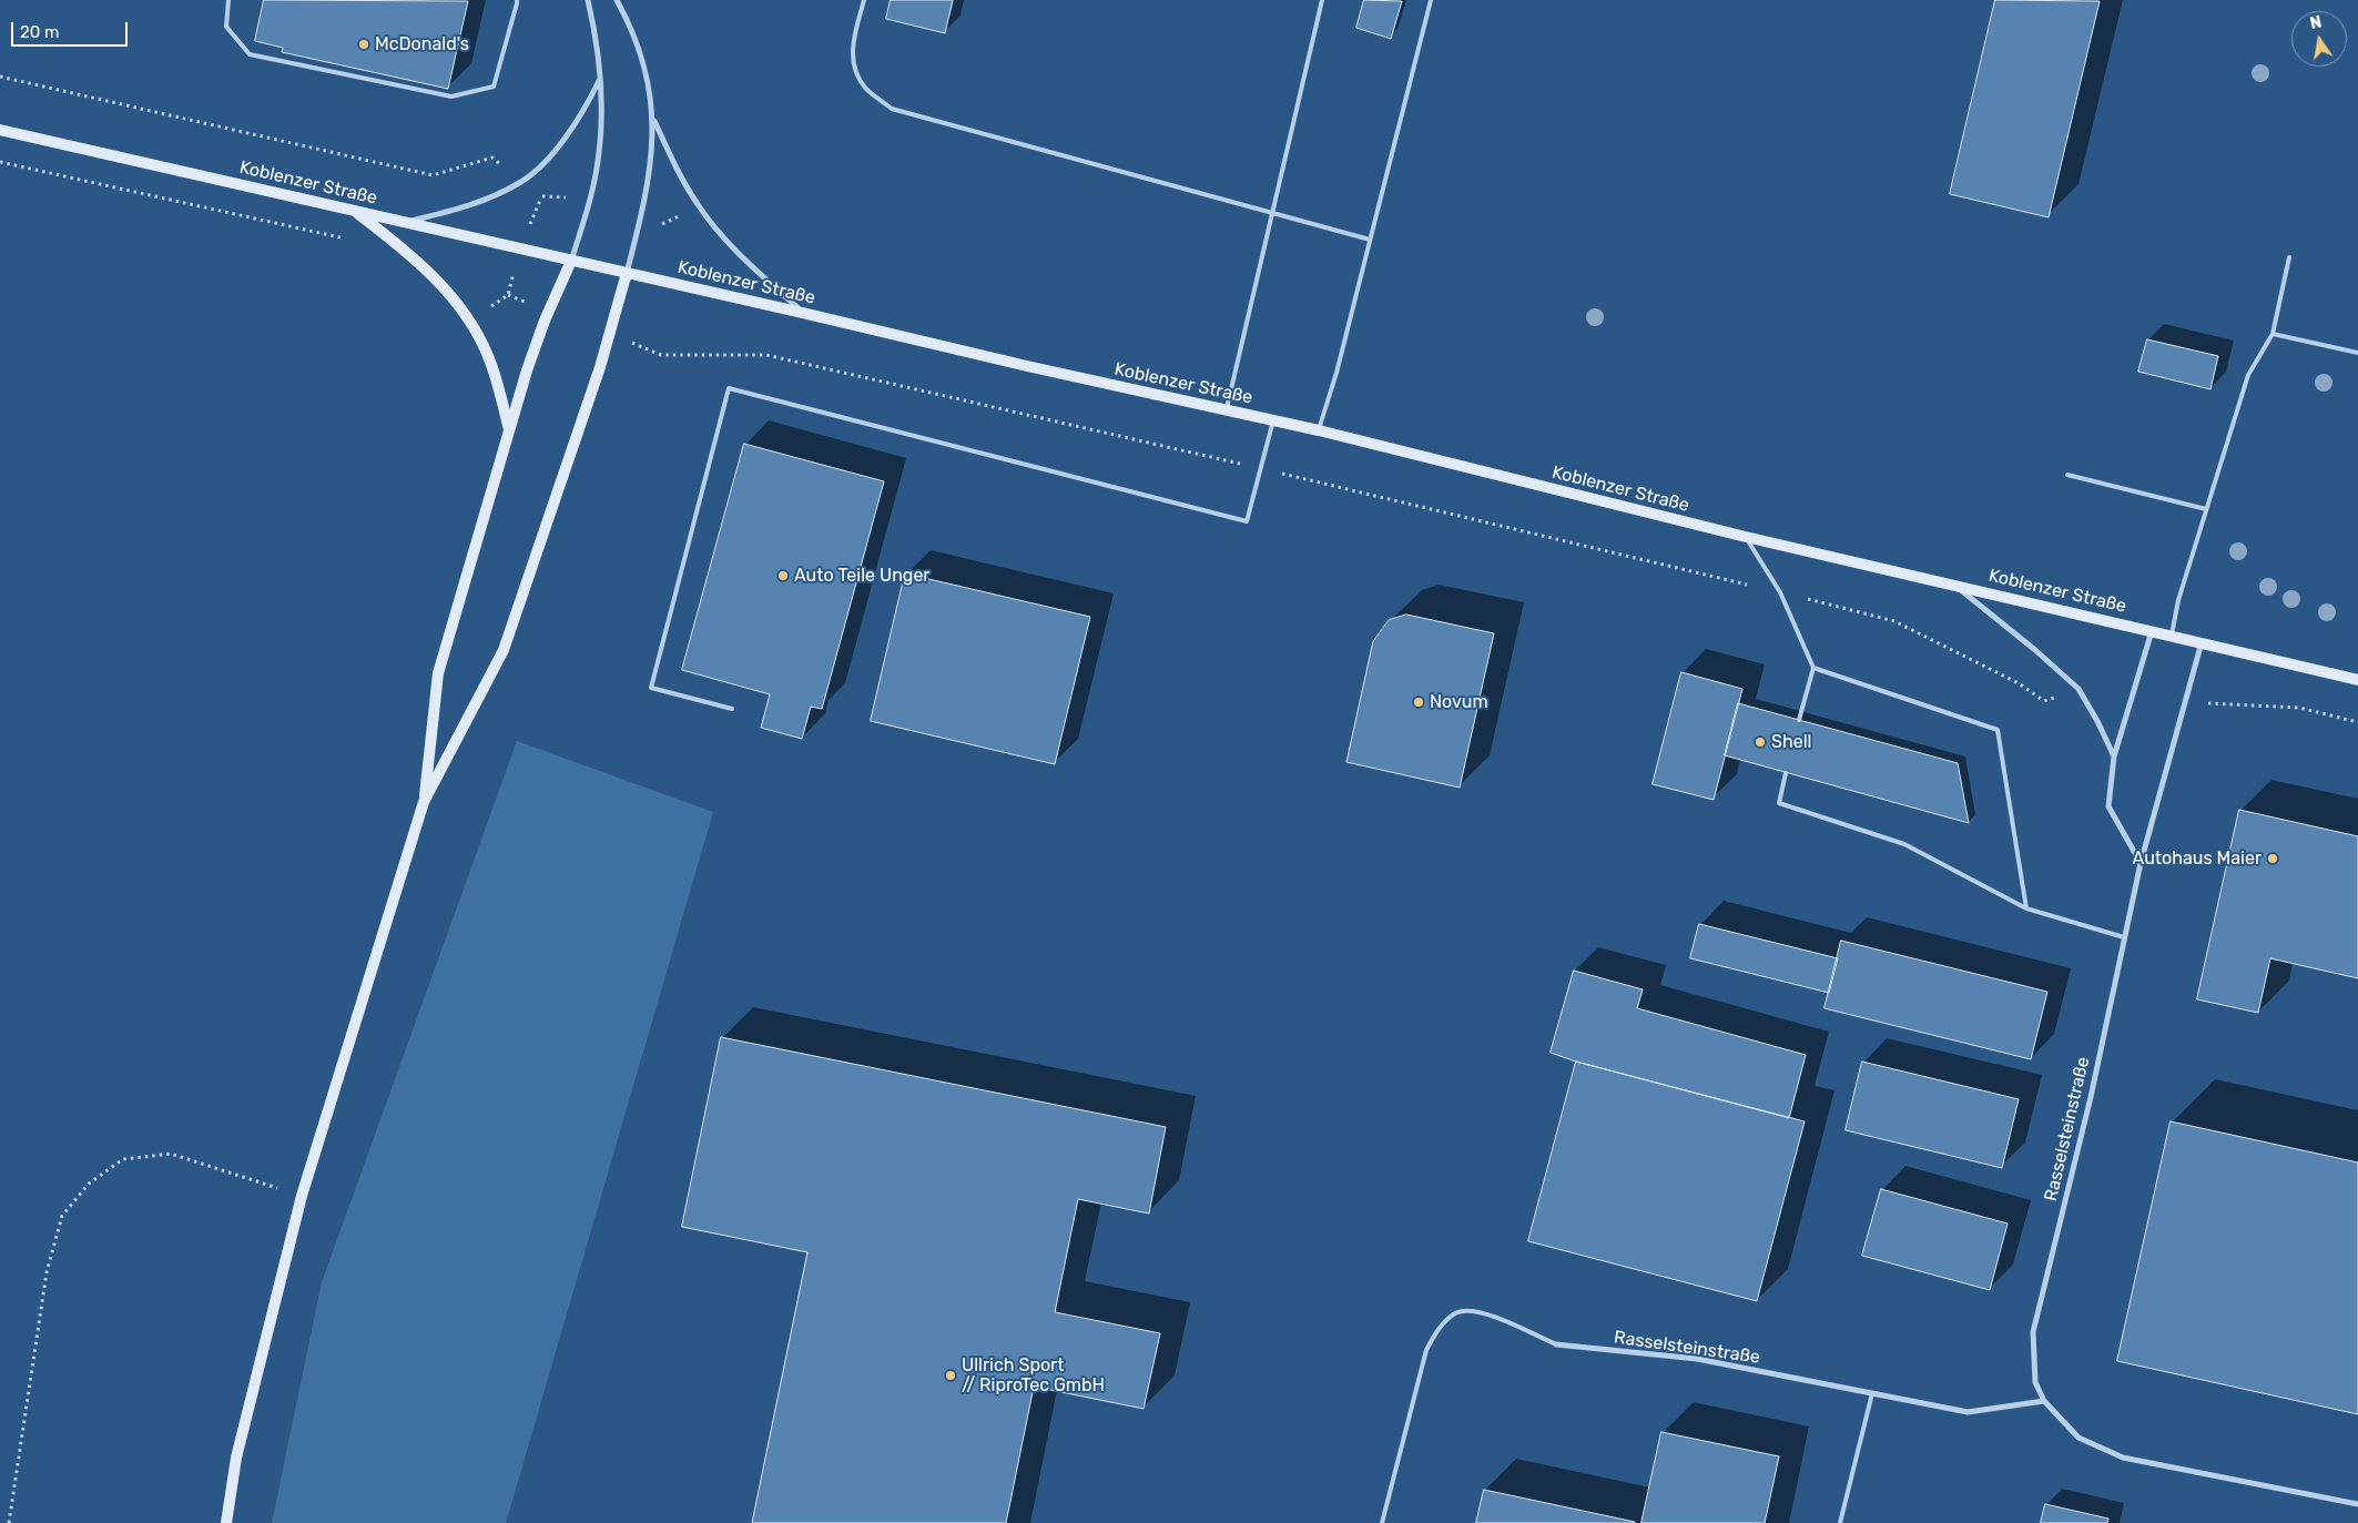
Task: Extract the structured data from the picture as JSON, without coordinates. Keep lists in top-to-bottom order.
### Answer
{
  "streets": {
    "street": ["Koblenzer Straße", "Rasselsteinstraße"]
  },
  "crossings": [
    ["Koblenzer Straße", "Rasselsteinstraße"]
  ],
  "places": [
    "McDonald's",
    "Auto Teile Unger",
    "Novum",
    "Shell",
    "Autohaus Maier",
    "Ullrich Sport // RiproTec GmbH"
  ],
  "scale_bar": "20 m",
  "north": "top"
}
